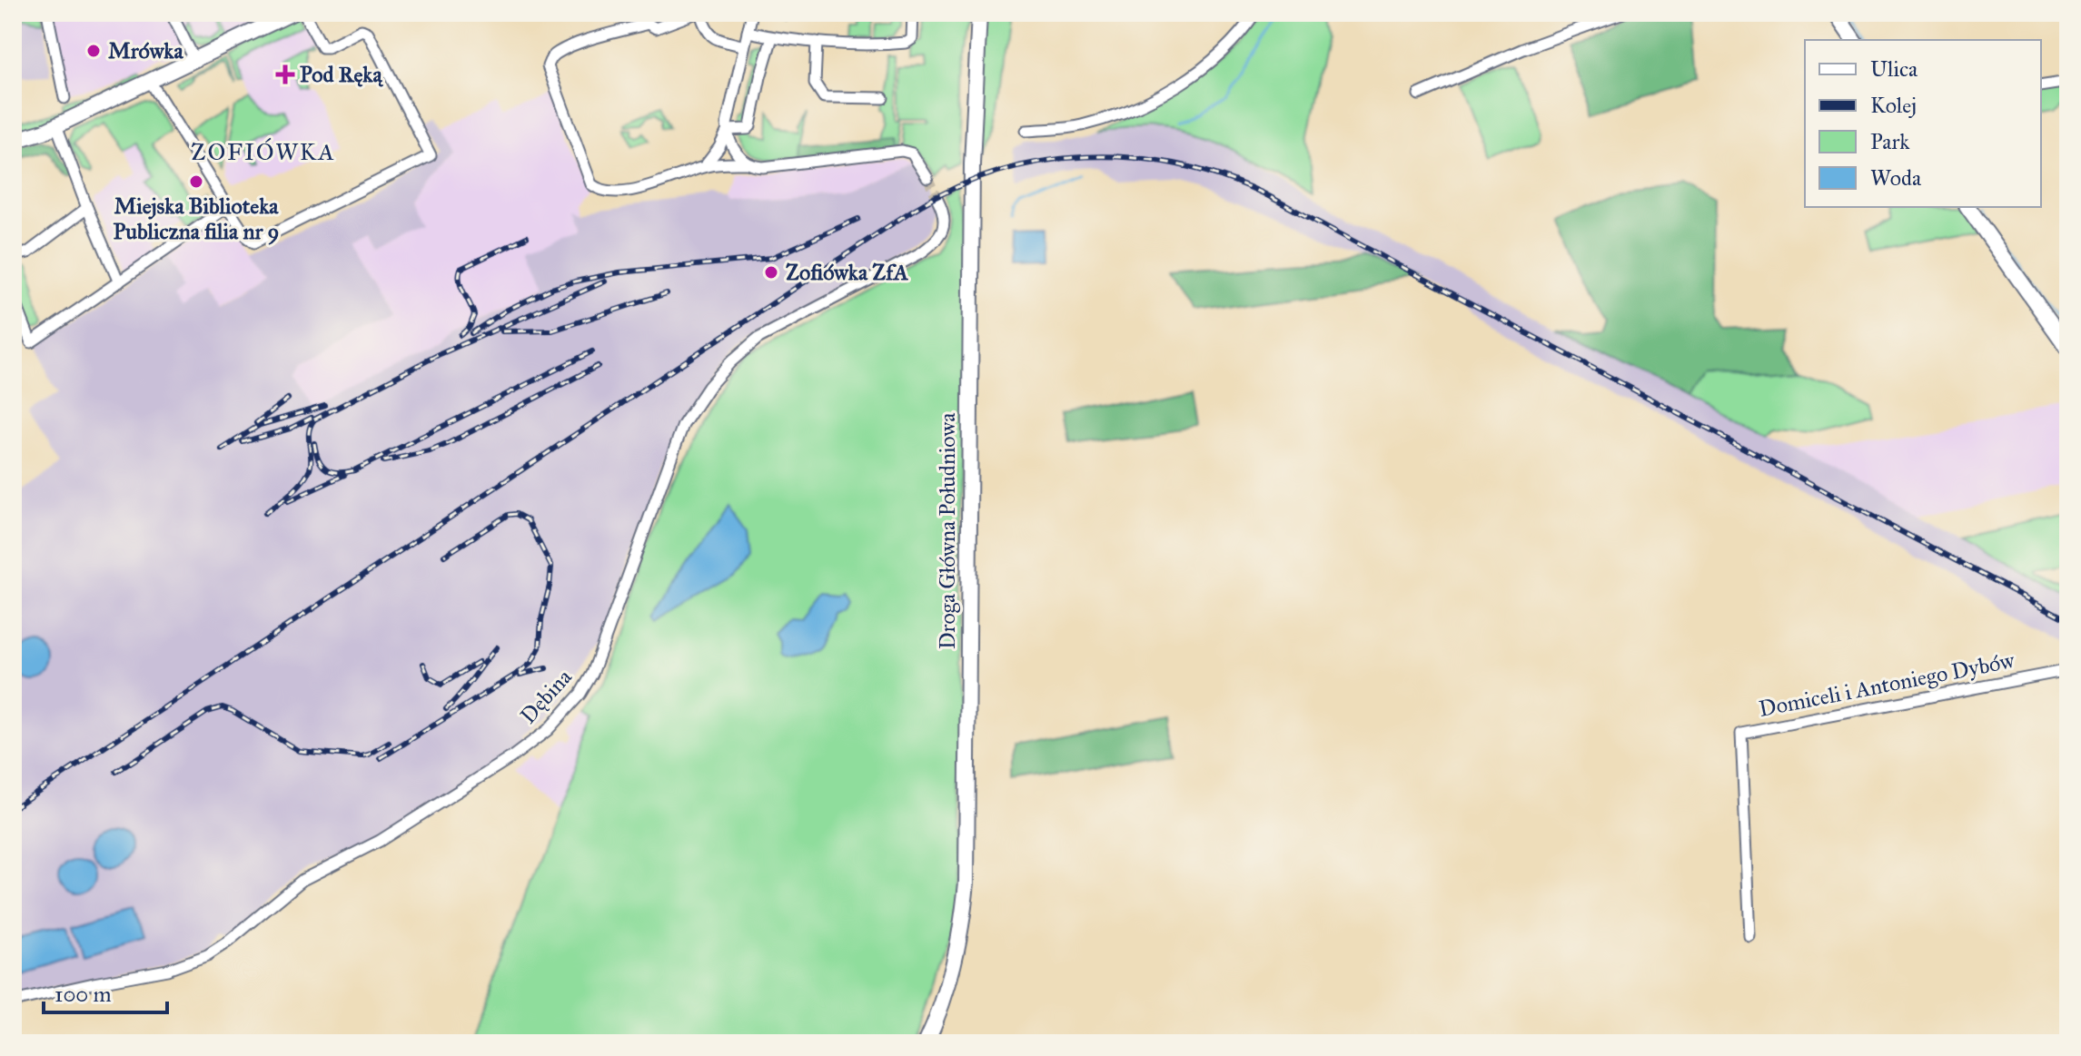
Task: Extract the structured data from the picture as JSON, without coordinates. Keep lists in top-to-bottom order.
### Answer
{
  "streets": {
    "main road": ["Droga Główna Południowa"],
    "street": ["Domiceli i Antoniego Dybów", "Dębina"]
  },
  "districts": ["ZOFIÓWKA"],
  "places": {
    "other": ["Mrówka", "Miejska Biblioteka Publiczna filia nr 9", "Zofiówka ZfA"],
    "health": ["Pod Ręką"]
  },
  "legend": [
    "Ulica",
    "Kolej",
    "Park",
    "Woda"
  ],
  "scale_bar": "100 m"
}
